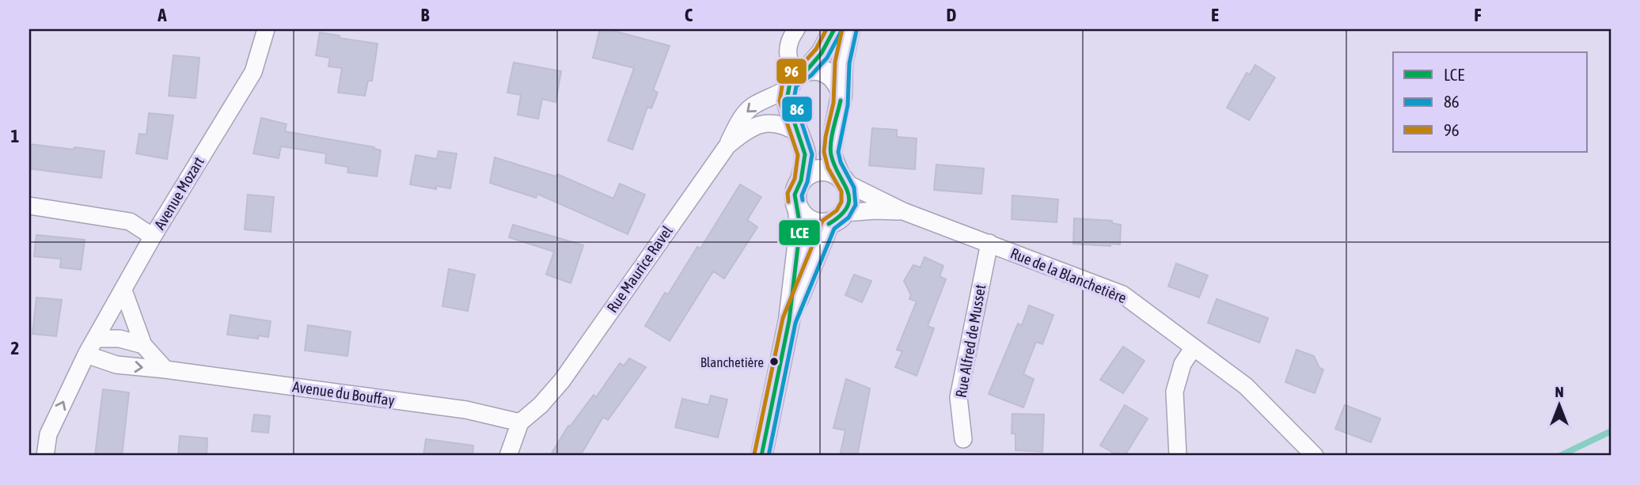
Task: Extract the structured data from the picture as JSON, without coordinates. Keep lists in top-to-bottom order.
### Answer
{
  "streets": {
    "street": [
      "Avenue Mozart",
      "Rue Maurice Ravel",
      "Rue de la Blanchetière",
      "Rue Alfred de Musset",
      "Avenue du Bouffay"
    ]
  },
  "crossings": [
    ["Avenue Mozart", "Avenue du Bouffay"],
    ["Rue Maurice Ravel", "Avenue du Bouffay"],
    ["Rue de la Blanchetière", "Rue Alfred de Musset"]
  ],
  "places": ["Blanchetière"],
  "lines": ["transit line LCE", "transit line 96", "transit line 86"],
  "legend": ["LCE", "86", "96"],
  "north": "top",
  "grid": {
    "columns": [
      "A",
      "B",
      "C",
      "D",
      "E",
      "F"
    ],
    "rows": ["1", "2"]
  }
}
